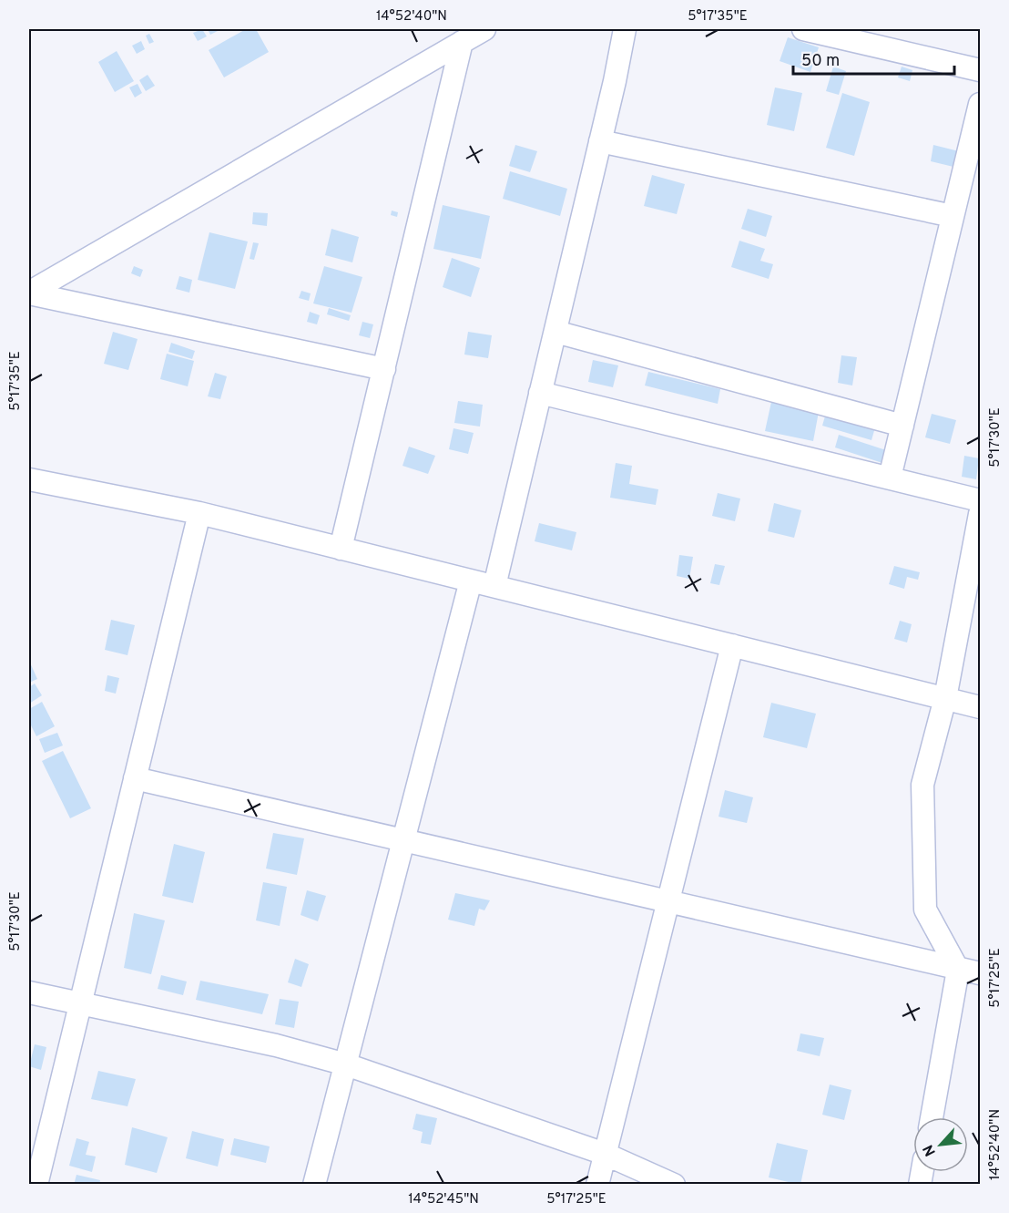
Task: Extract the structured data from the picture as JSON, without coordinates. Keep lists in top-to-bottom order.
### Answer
{
  "scale_bar": "50 m",
  "north": "bottom left",
  "coordinates": [
    "14°52'40\"N",
    "5°17'35\"E",
    "5°17'30\"E",
    "5°17'25\"E",
    "14°52'45\"N"
  ]
}
